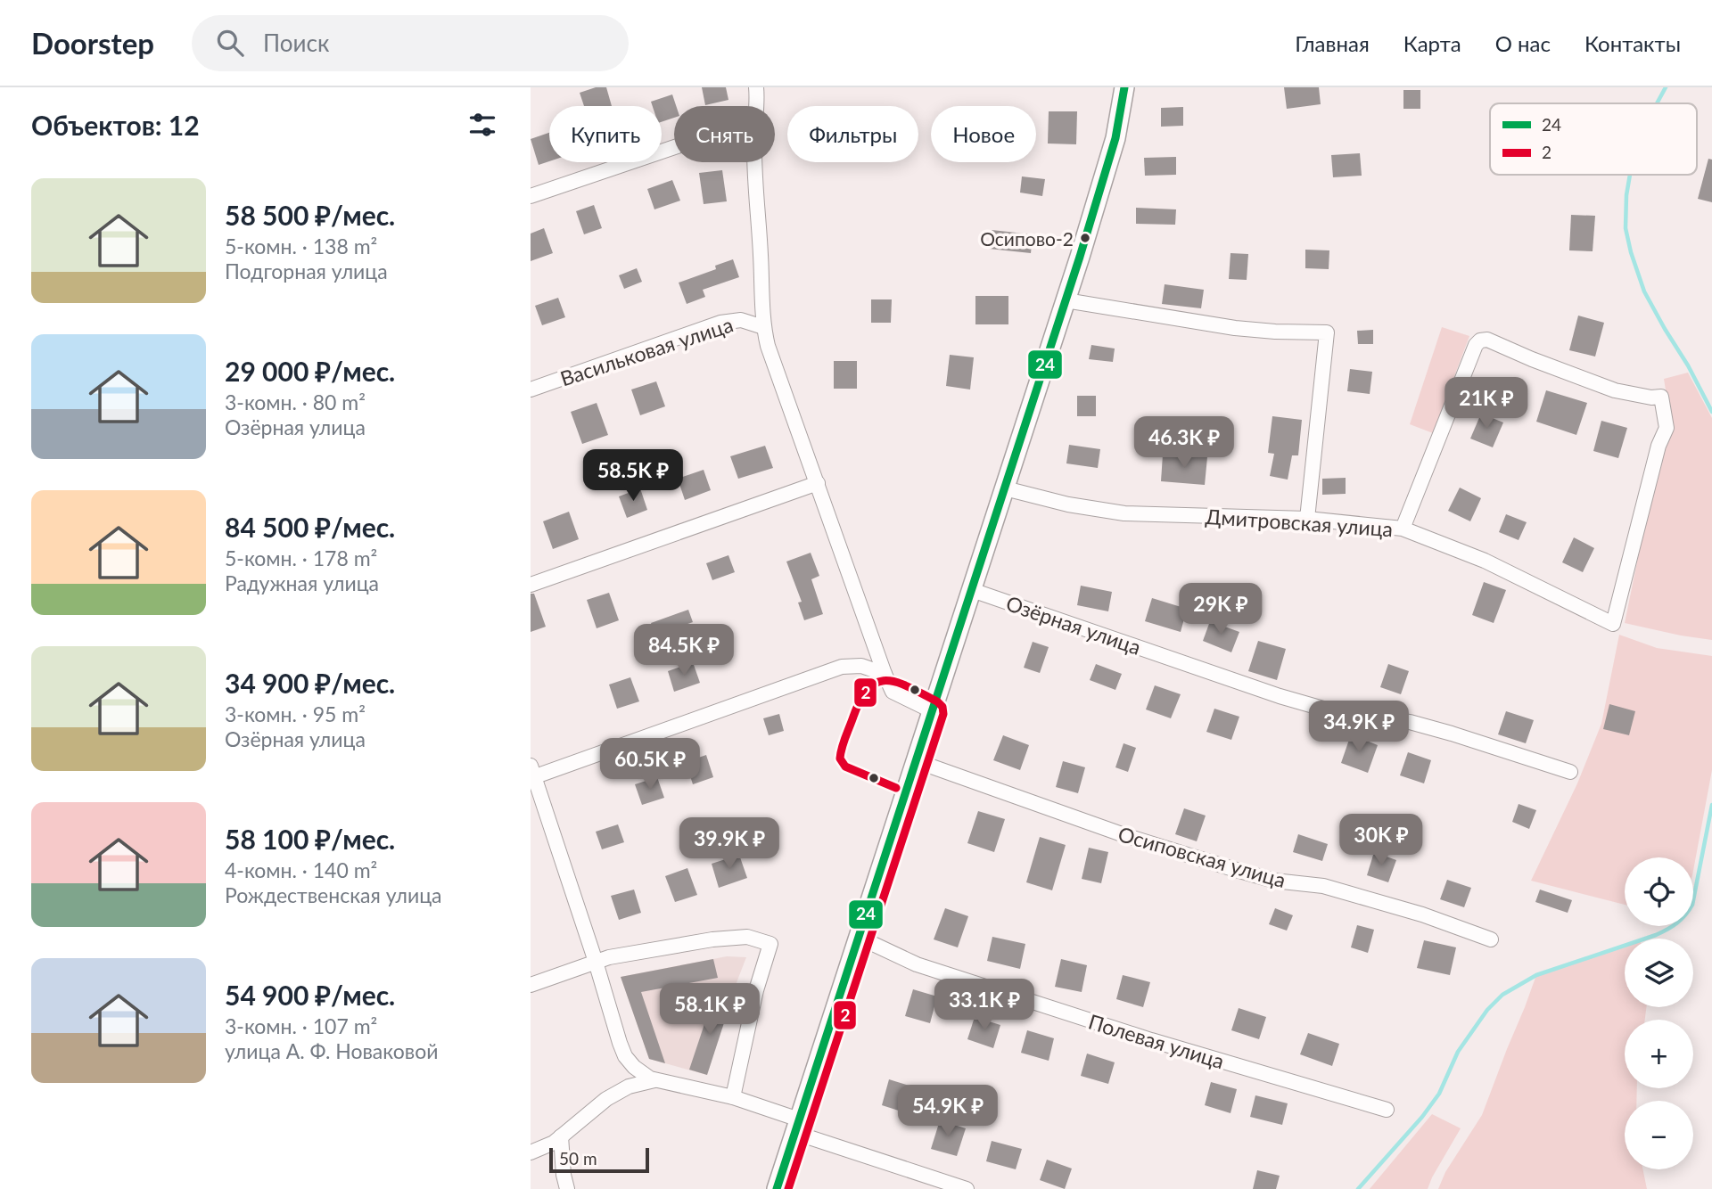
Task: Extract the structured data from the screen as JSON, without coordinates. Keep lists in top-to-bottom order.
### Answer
{
  "streets": {
    "street": [
      "Васильковая улица",
      "Дмитровская улица",
      "Озёрная улица",
      "Осиповская улица",
      "Полевая улица"
    ]
  },
  "places": ["Осипово-2"],
  "lines": ["transit line 24", "transit line 2"],
  "legend": ["24", "2"],
  "scale_bar": "50 m",
  "page": {
    "header": "Doorstep",
    "search": "Поиск",
    "nav": [
      "Главная",
      "Карта",
      "О нас",
      "Контакты"
    ],
    "heading": "Объектов: 12",
    "chip": [
      "Купить",
      "Снять",
      "Фильтры",
      "Новое"
    ],
    "list": [
      {
        "name": "58 500 ₽/мес.",
        "note": "5-комн. · 138 m² · Подгорная улица"
      },
      {
        "name": "29 000 ₽/мес.",
        "note": "3-комн. · 80 m² · Озёрная улица"
      },
      {
        "name": "84 500 ₽/мес.",
        "note": "5-комн. · 178 m² · Радужная улица"
      },
      {
        "name": "34 900 ₽/мес.",
        "note": "3-комн. · 95 m² · Озёрная улица"
      },
      {
        "name": "58 100 ₽/мес.",
        "note": "4-комн. · 140 m² · Рождественская улица"
      },
      {
        "name": "54 900 ₽/мес.",
        "note": "3-комн. · 107 m² · улица А. Ф. Новаковой"
      }
    ],
    "price": [
      "21K ₽",
      "46.3K ₽",
      "58.5K ₽",
      "29K ₽",
      "84.5K ₽",
      "34.9K ₽",
      "60.5K ₽",
      "30K ₽",
      "39.9K ₽",
      "33.1K ₽",
      "58.1K ₽",
      "54.9K ₽"
    ],
    "map_buttons": ["+", "−"],
    "scale": "50 m"
  }
}
